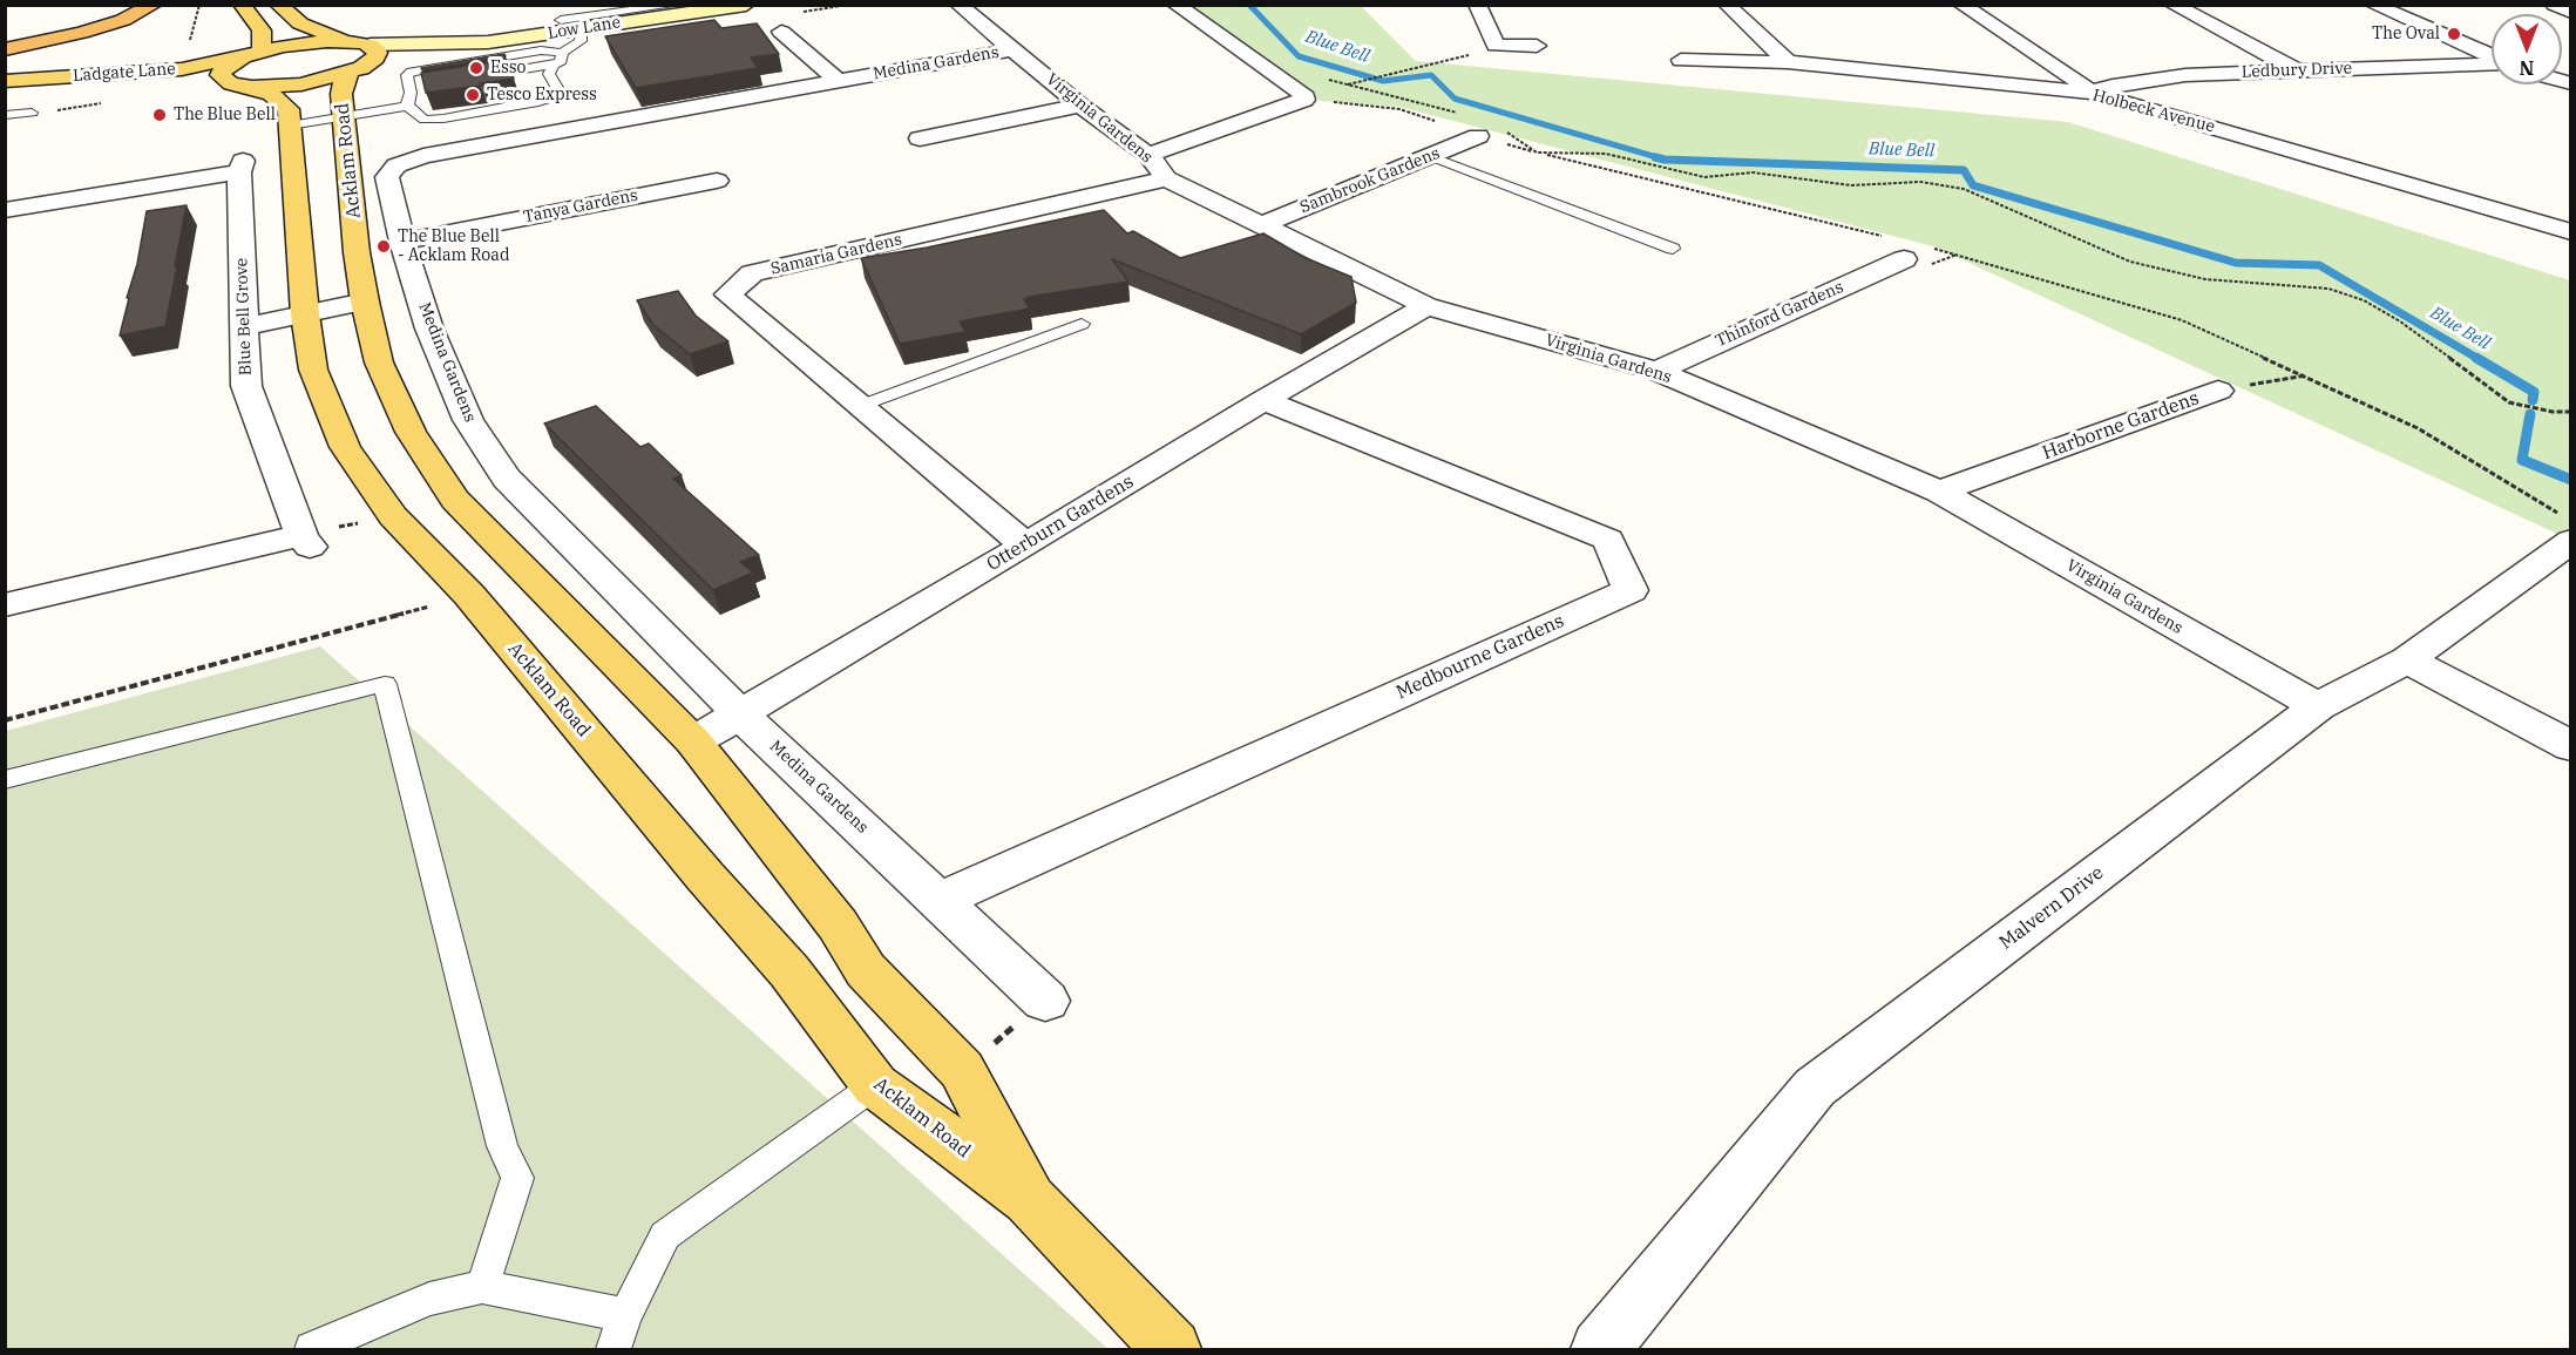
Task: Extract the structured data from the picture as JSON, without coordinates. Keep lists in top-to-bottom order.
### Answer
{
  "streets": {
    "main road": ["Low Lane", "Ladgate Lane", "Acklam Road"],
    "street": [
      "Medina Gardens",
      "Ledbury Drive",
      "Holbeck Avenue",
      "Virginia Gardens",
      "Sambrook Gardens",
      "Tanya Gardens",
      "Samaria Gardens",
      "Thinford Gardens",
      "Blue Bell Grove",
      "Harborne Gardens",
      "Otterburn Gardens",
      "Medbourne Gardens",
      "Malvern Drive"
    ]
  },
  "crossings": [
    ["Low Lane", "Ladgate Lane"],
    ["Low Lane", "Acklam Road"],
    ["Medina Gardens", "Virginia Gardens"],
    ["Medina Gardens", "Tanya Gardens"],
    ["Medina Gardens", "Otterburn Gardens"],
    ["Medina Gardens", "Medbourne Gardens"],
    ["Ledbury Drive", "Holbeck Avenue"],
    ["Ladgate Lane", "Acklam Road"],
    ["Virginia Gardens", "Sambrook Gardens"],
    ["Virginia Gardens", "Samaria Gardens"],
    ["Virginia Gardens", "Thinford Gardens"],
    ["Virginia Gardens", "Harborne Gardens"],
    ["Virginia Gardens", "Otterburn Gardens"],
    ["Virginia Gardens", "Malvern Drive"],
    ["Acklam Road", "Otterburn Gardens"],
    ["Samaria Gardens", "Otterburn Gardens"],
    ["Otterburn Gardens", "Medbourne Gardens"]
  ],
  "water": ["Blue Bell"],
  "places": [
    "The Oval",
    "Esso",
    "Tesco Express",
    "The Blue Bell",
    "The Blue Bell - Acklam Road"
  ],
  "north": "bottom"
}
